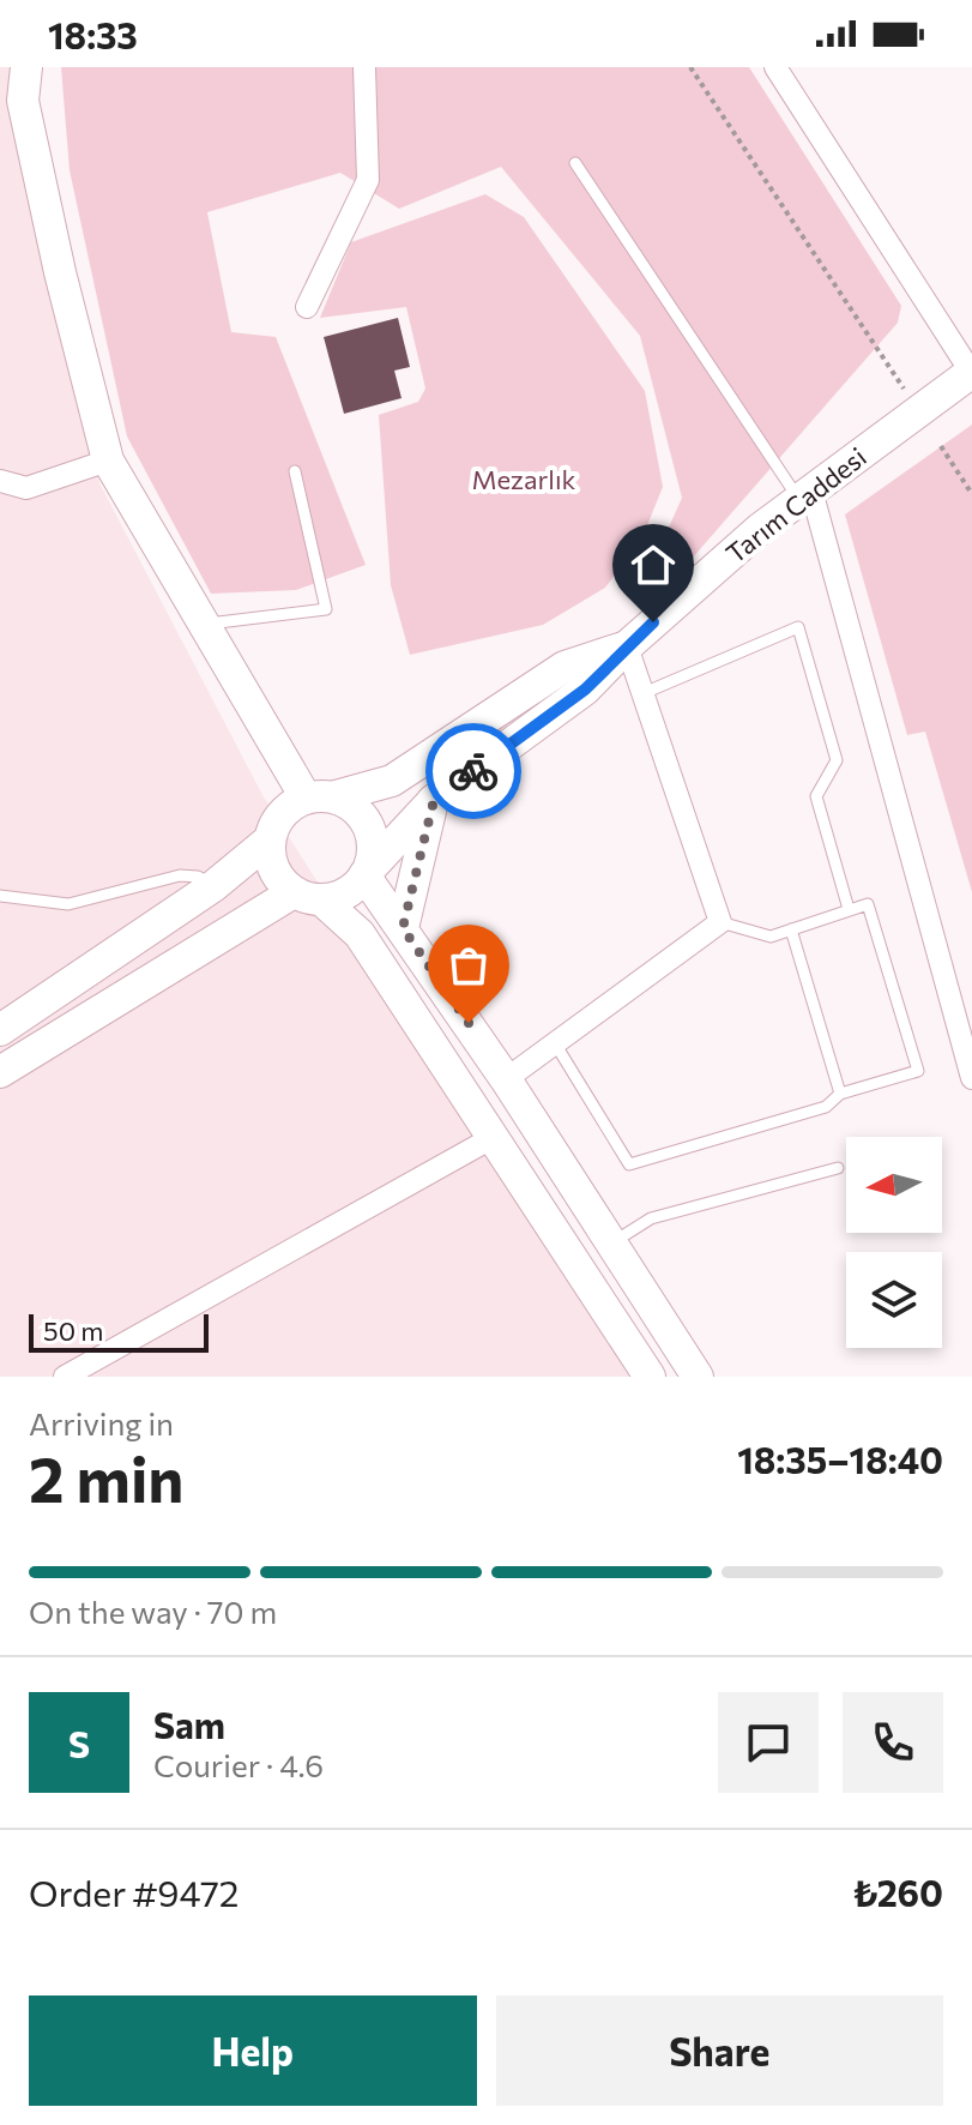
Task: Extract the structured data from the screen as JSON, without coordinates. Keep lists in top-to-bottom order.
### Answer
{
  "streets": {
    "street": ["Tarım Caddesi"]
  },
  "parks": ["Mezarlık"],
  "scale_bar": "50 m",
  "north": "left",
  "page": {
    "status": "18:33",
    "scale": "50 m",
    "heading": ["2 min", "Arriving in", "18:35–18:40"],
    "panel": [
      "Sam",
      "Courier · 4.6",
      "Order #9472",
      "₺260"
    ],
    "bar": "On the way · 70 m",
    "round": "S",
    "buttons": ["Help", "Share"]
  }
}
